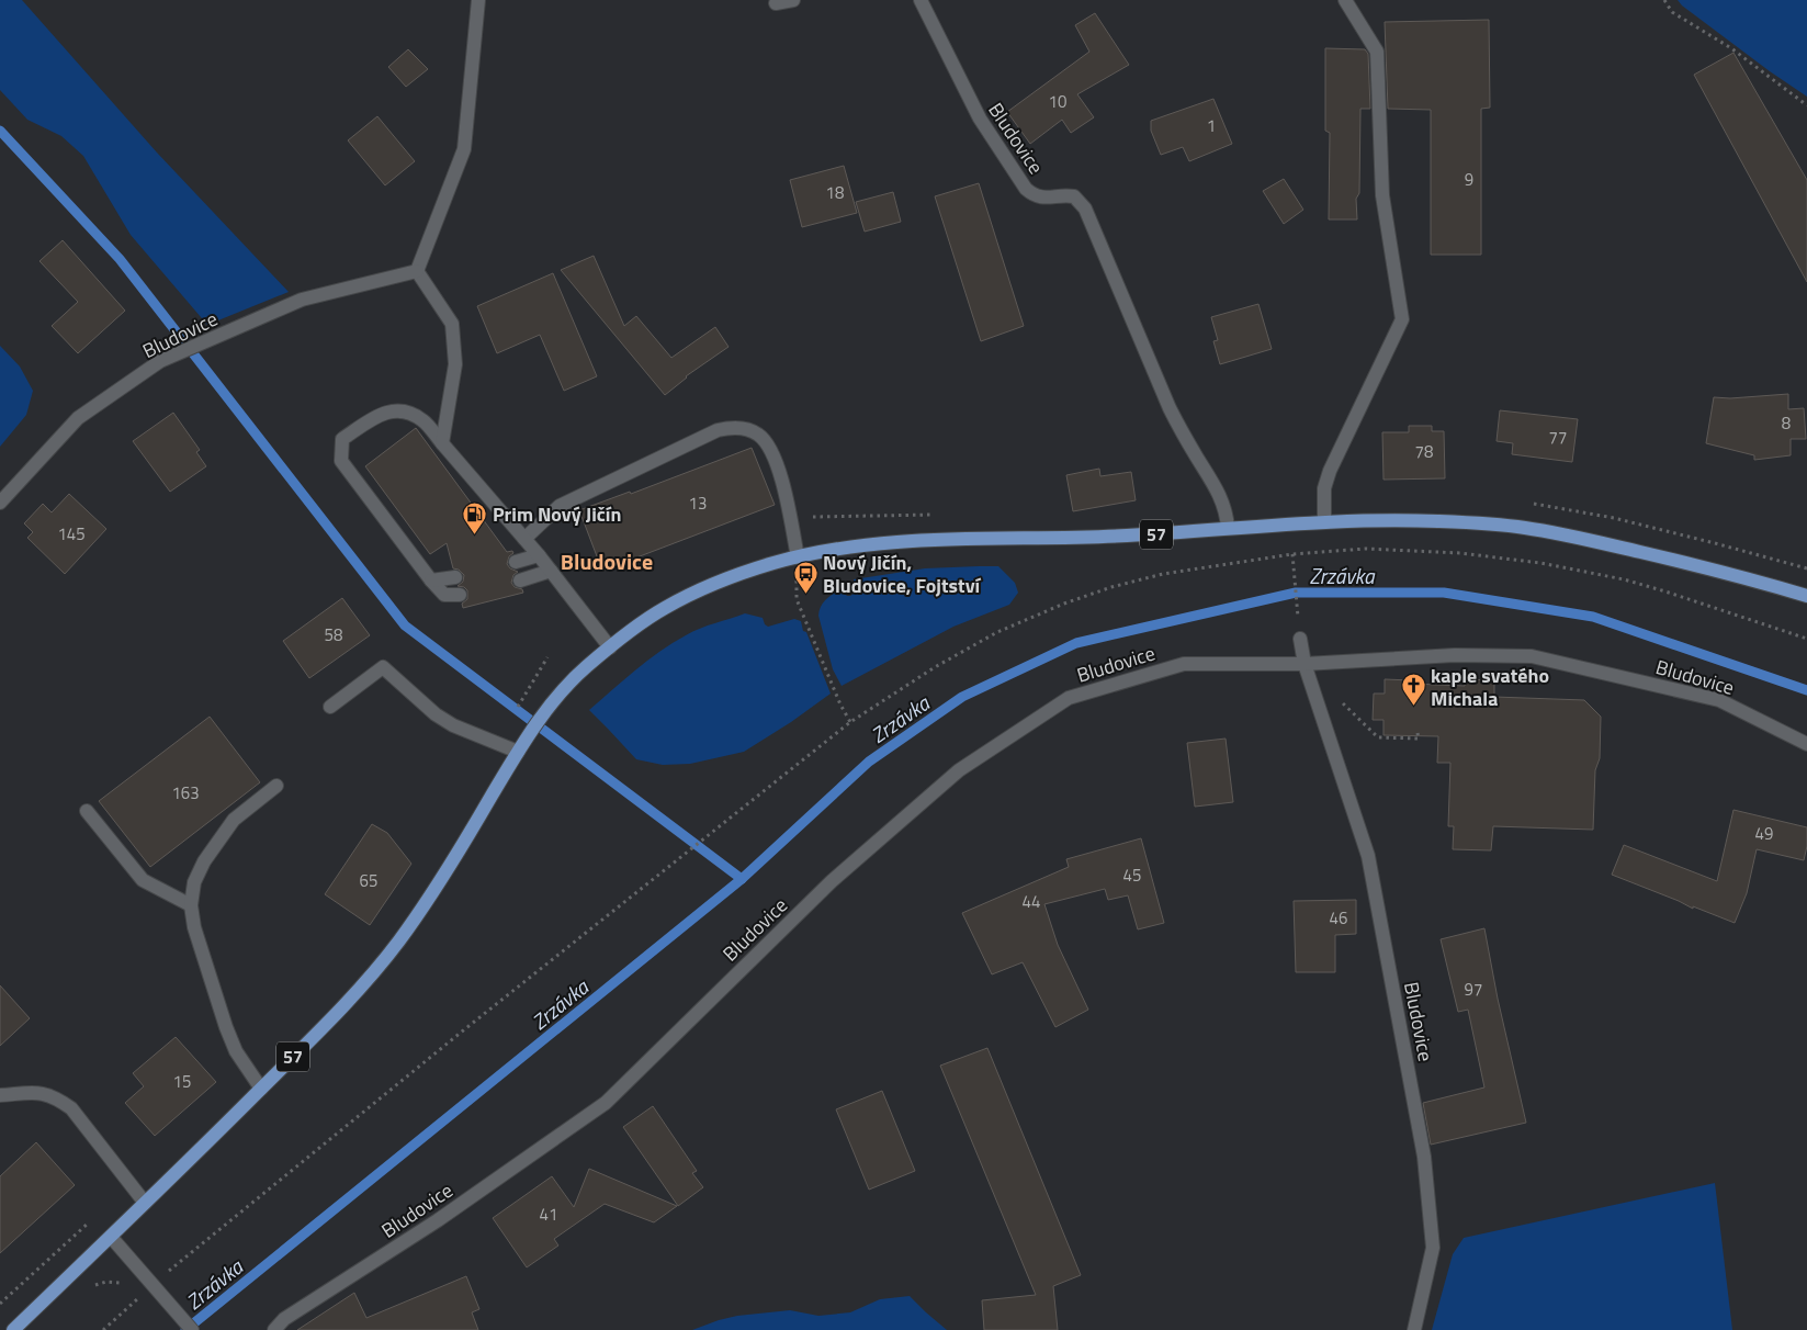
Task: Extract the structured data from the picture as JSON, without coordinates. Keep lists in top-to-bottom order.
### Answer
{
  "streets": {
    "main road": ["57"],
    "street": ["Bludovice"]
  },
  "crossings": [
    ["Bludovice", "57"]
  ],
  "districts": ["Bludovice"],
  "water": ["Zrzávka"],
  "places": {
    "fuel station": ["Prim Nový Jičín"],
    "bus stop": ["Nový Jičín, Bludovice, Fojtství"],
    "church": ["kaple svatého Michala"]
  },
  "house_numbers": [
    "10",
    "1",
    "9",
    "18",
    "8",
    "77",
    "78",
    "13",
    "145",
    "58",
    "163",
    "49",
    "45",
    "65",
    "44",
    "46",
    "97",
    "15",
    "41"
  ]
}
